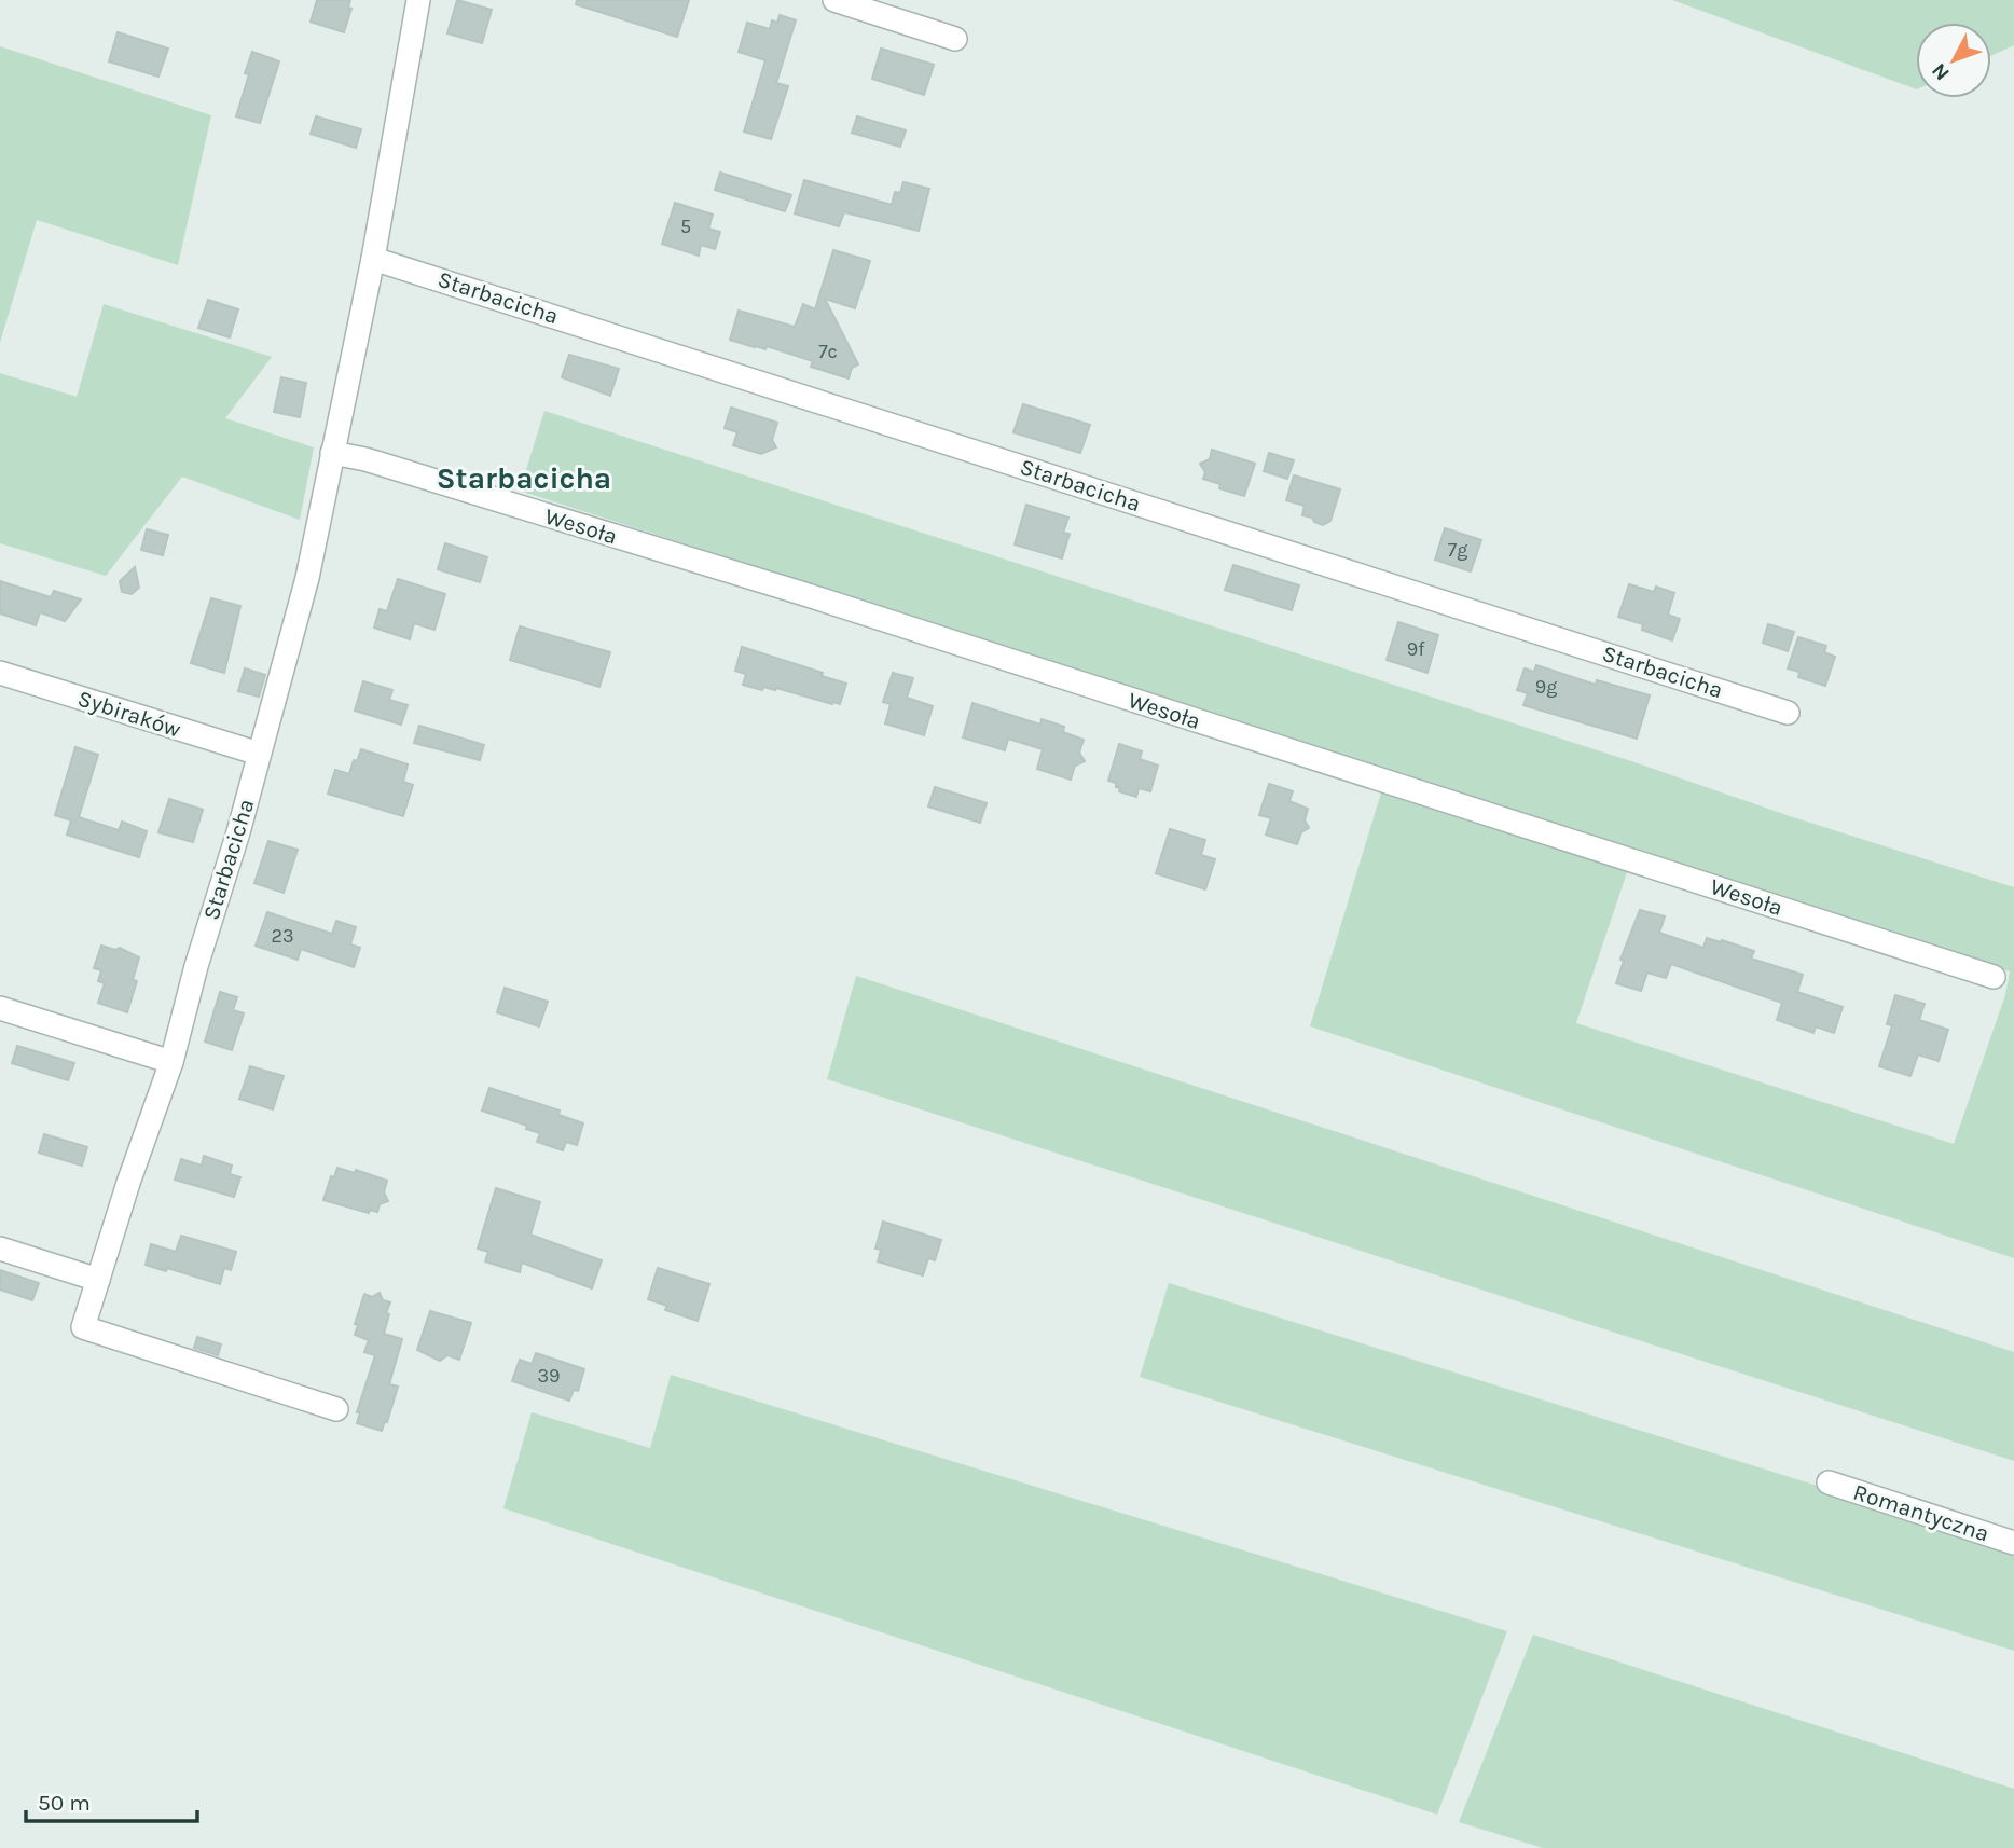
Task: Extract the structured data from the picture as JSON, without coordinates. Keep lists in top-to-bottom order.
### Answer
{
  "streets": {
    "street": [
      "Starbacicha",
      "Wesoła",
      "Sybiraków",
      "Romantyczna"
    ]
  },
  "crossings": [
    ["Starbacicha", "Wesoła"],
    ["Starbacicha", "Sybiraków"]
  ],
  "districts": ["Starbacicha"],
  "house_numbers": [
    "5",
    "7c",
    "7g",
    "9f",
    "9g",
    "23",
    "39"
  ],
  "scale_bar": "50 m",
  "north": "bottom left"
}
